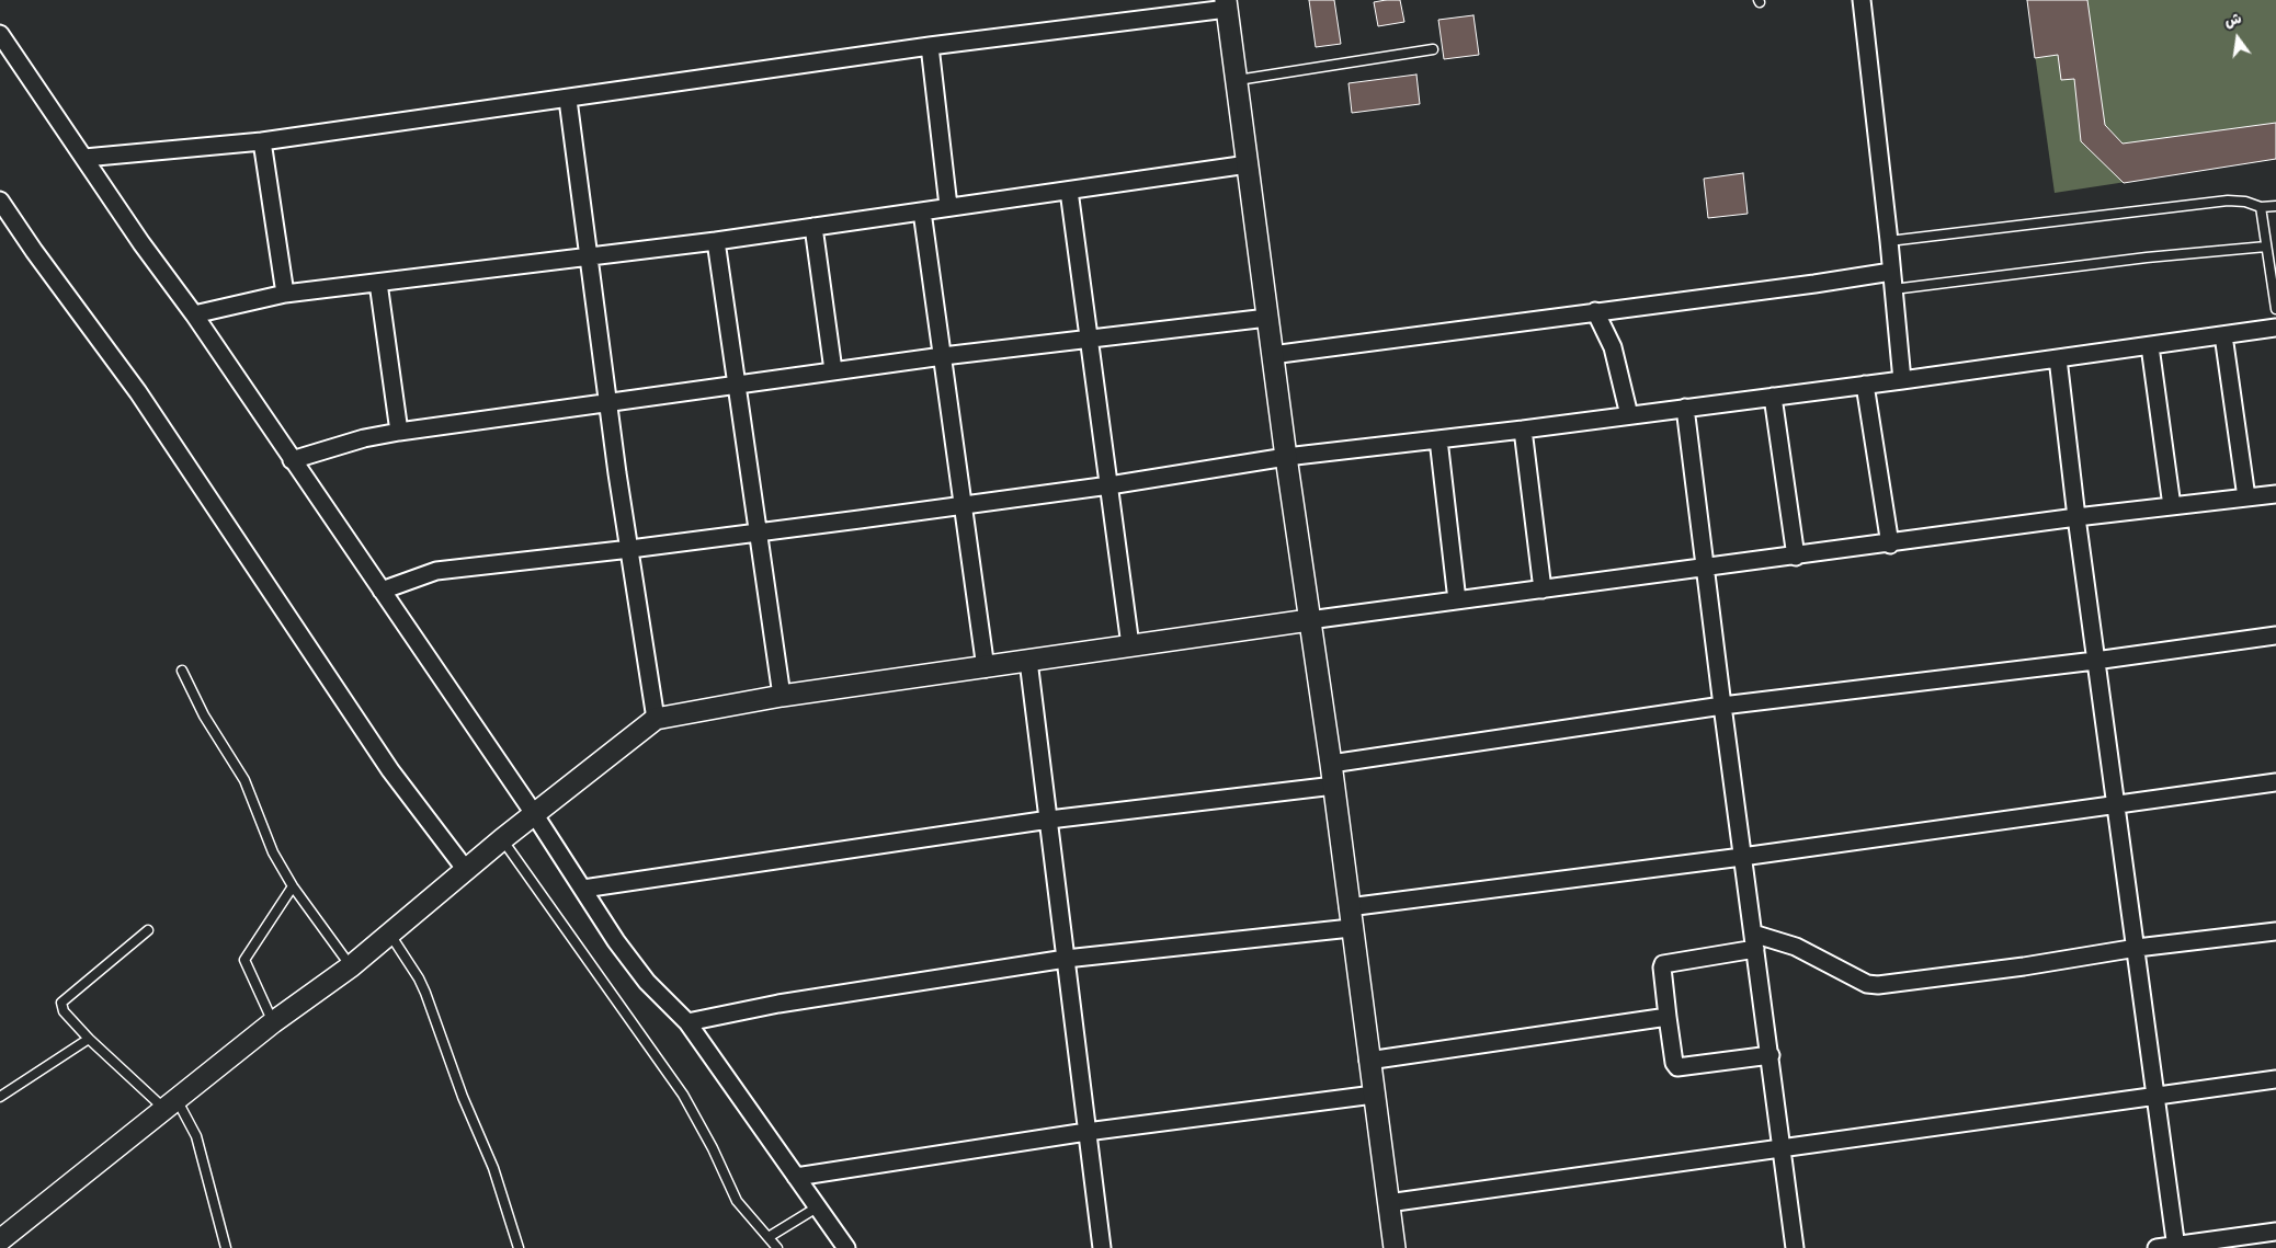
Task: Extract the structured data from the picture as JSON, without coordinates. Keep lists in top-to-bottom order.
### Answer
{
  "north": "top"
}
